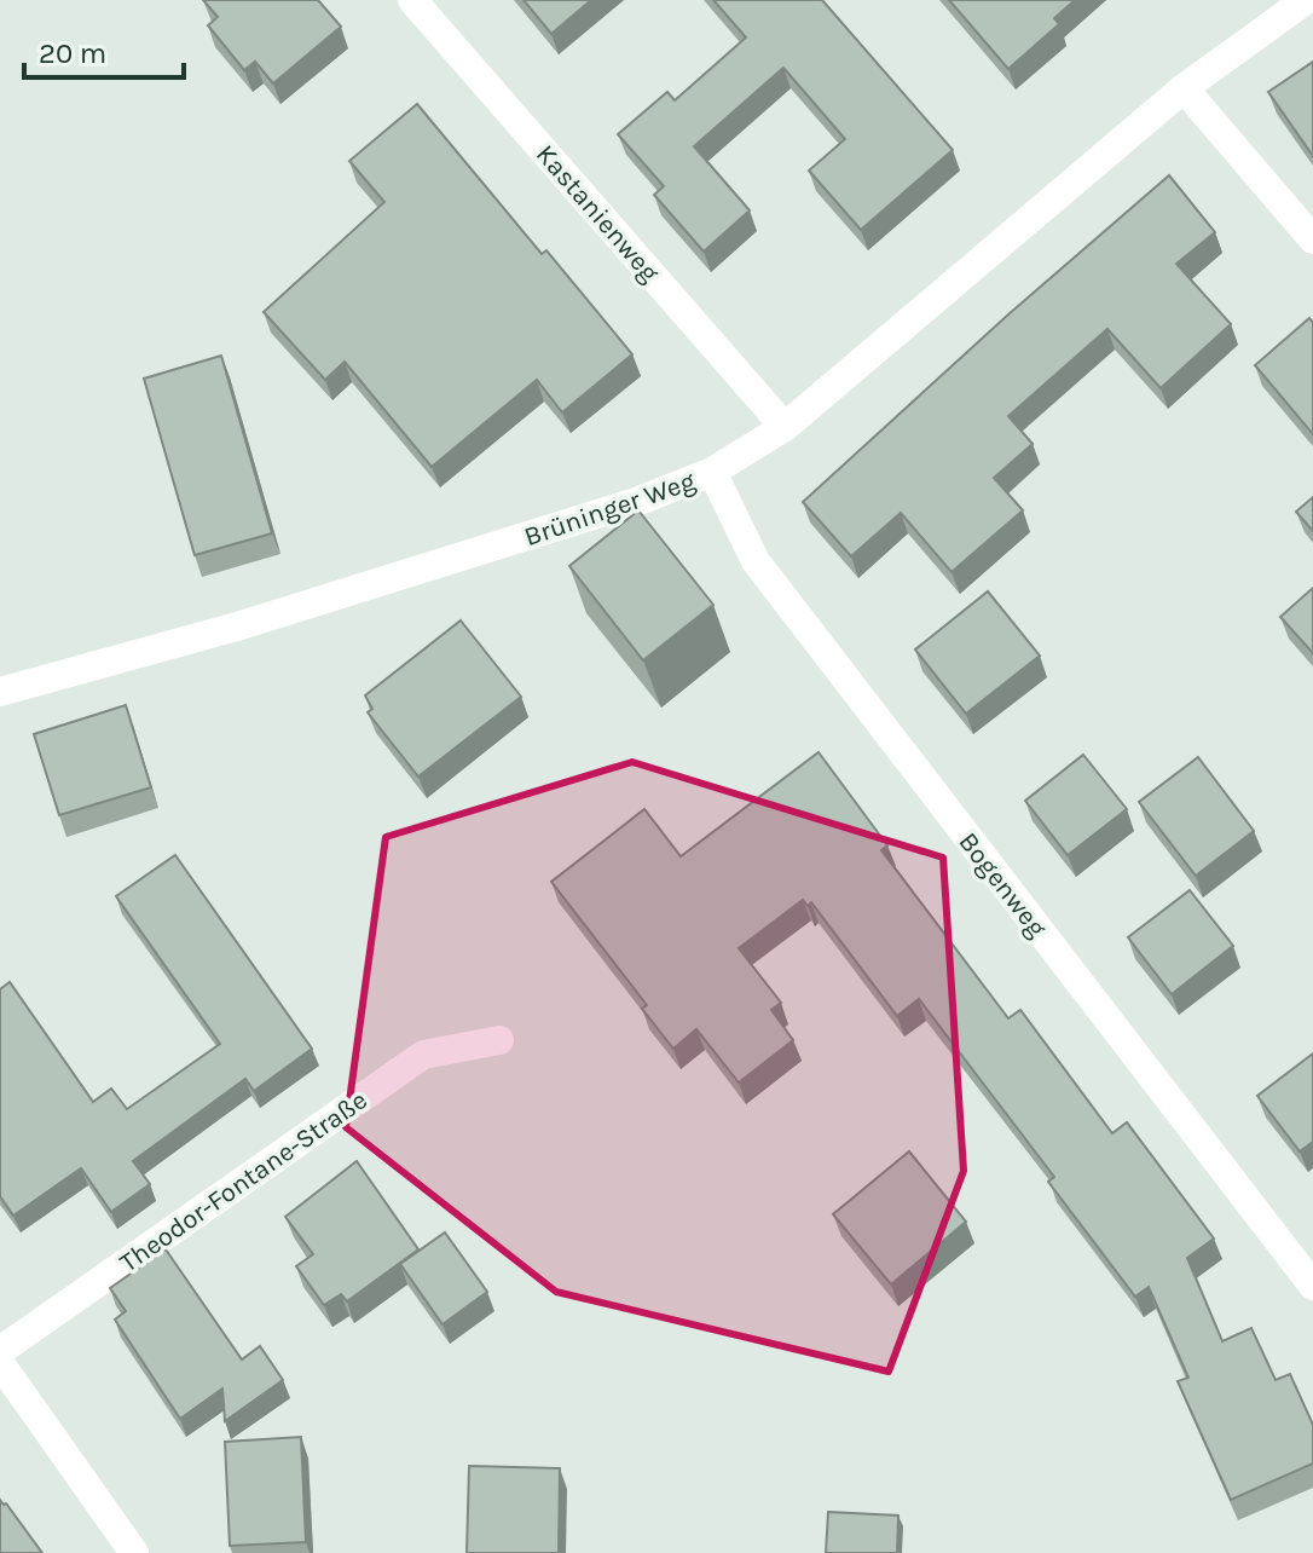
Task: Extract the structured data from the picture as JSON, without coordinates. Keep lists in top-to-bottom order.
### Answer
{
  "streets": {
    "street": [
      "Kastanienweg",
      "Brüninger Weg",
      "Bogenweg",
      "Theodor-Fontane-Straße"
    ]
  },
  "crossings": [
    ["Kastanienweg", "Brüninger Weg"],
    ["Brüninger Weg", "Bogenweg"]
  ],
  "scale_bar": "20 m"
}
